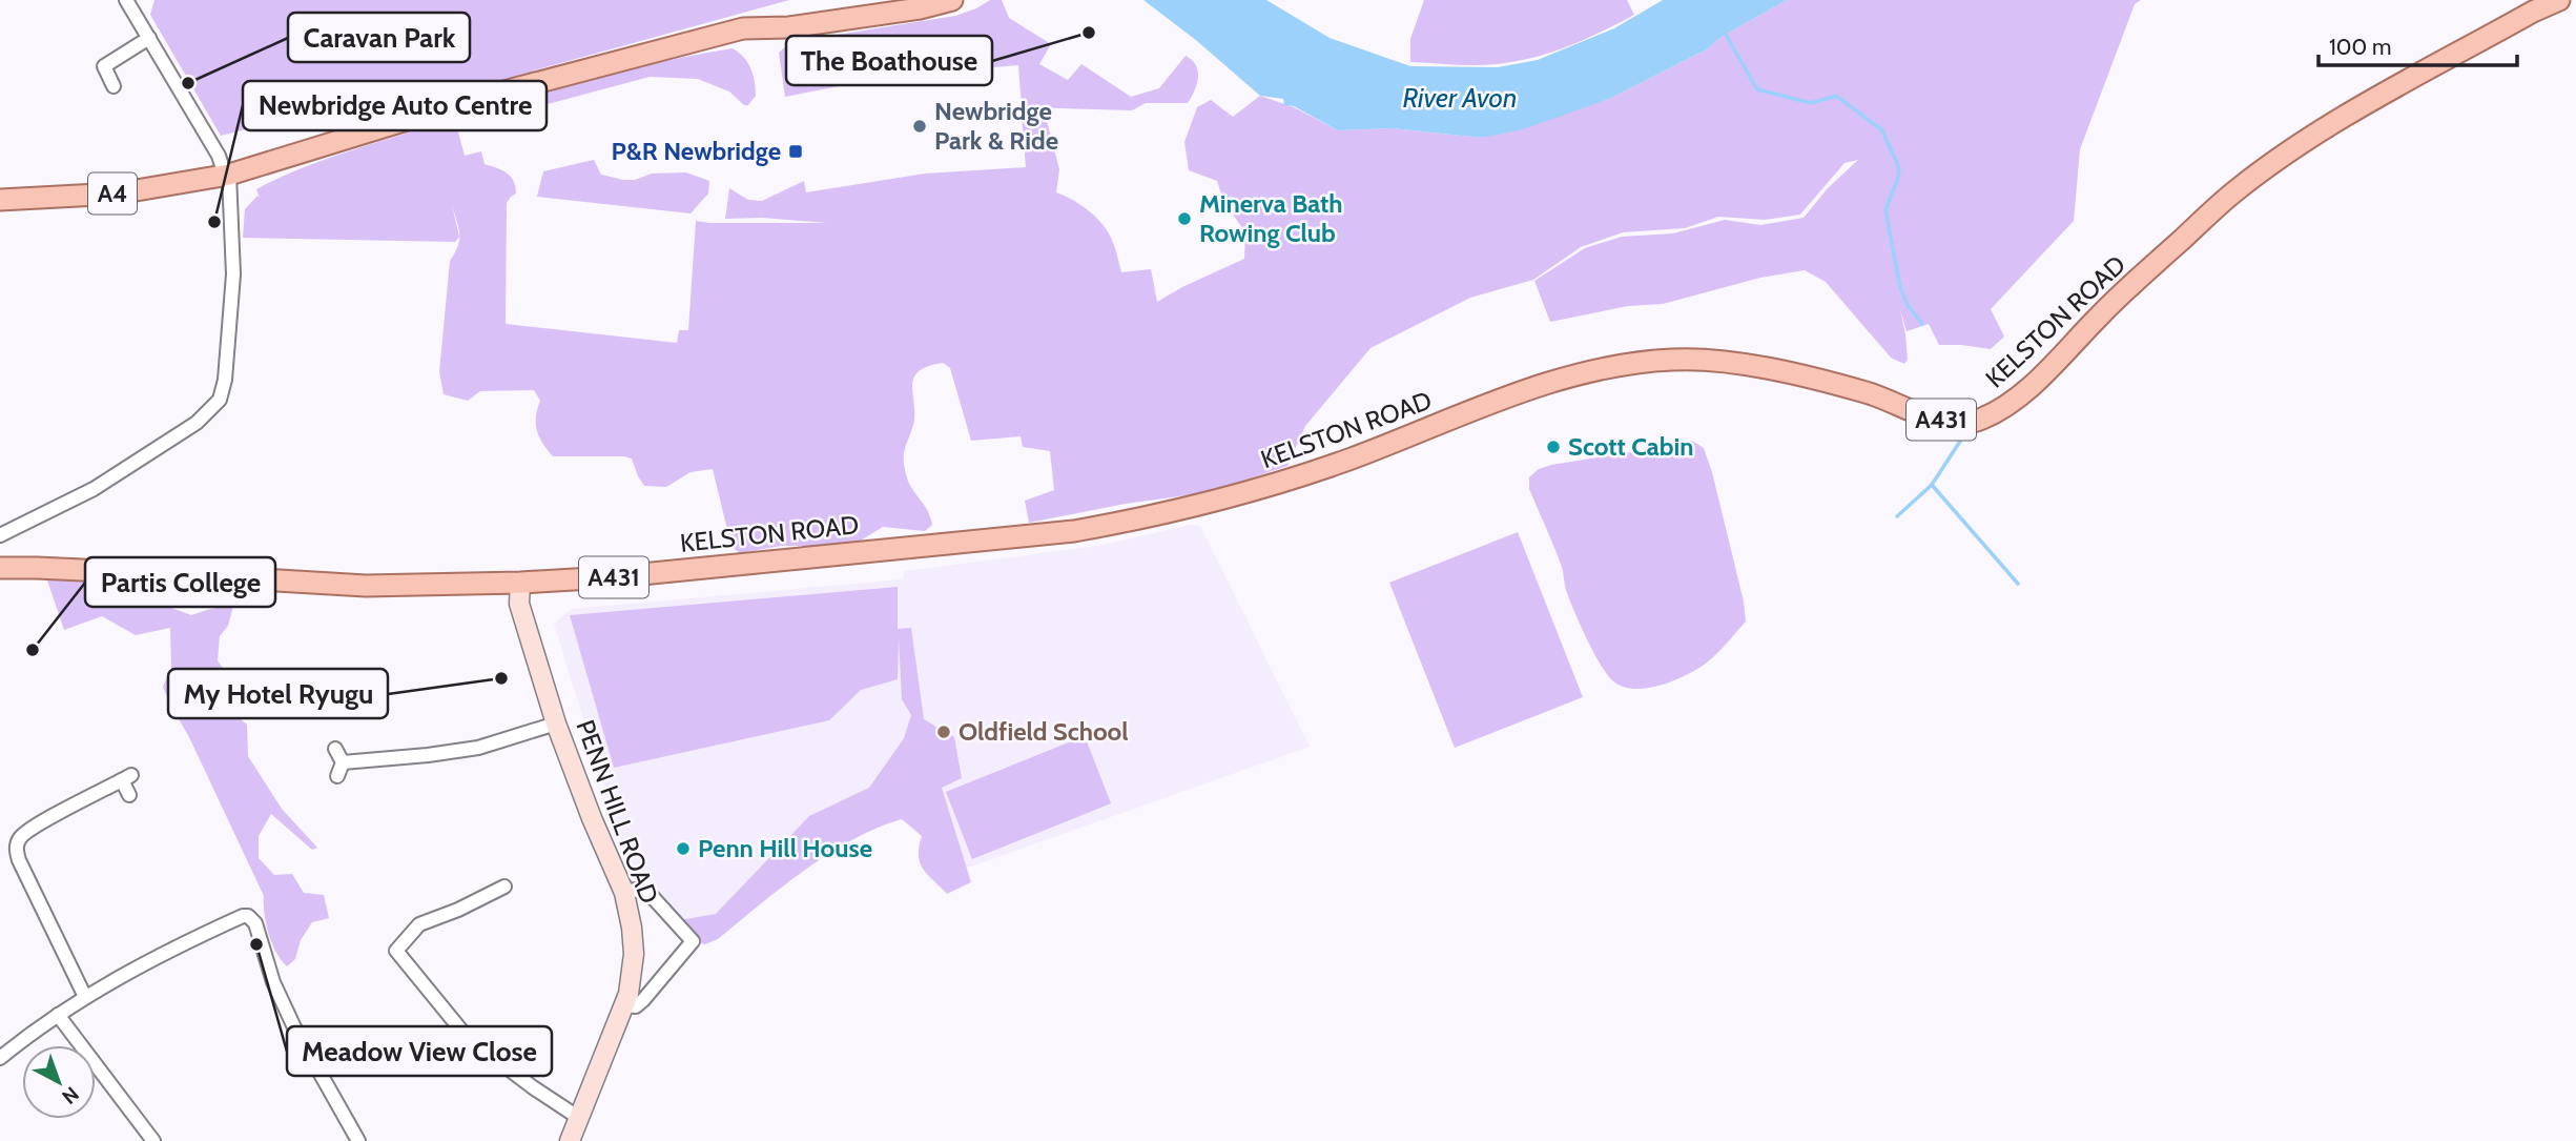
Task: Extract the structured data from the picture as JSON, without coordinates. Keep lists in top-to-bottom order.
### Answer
{
  "streets": {
    "main road": ["A4", "KELSTON ROAD", "A431"],
    "street": ["PENN HILL ROAD"]
  },
  "crossings": [
    ["KELSTON ROAD", "PENN HILL ROAD"]
  ],
  "water": ["River Avon"],
  "places": {
    "other": [
      "The Boathouse",
      "Caravan Park",
      "Newbridge Park & Ride",
      "Minerva Bath Rowing Club",
      "Newbridge Auto Centre",
      "Scott Cabin",
      "Partis College",
      "My Hotel Ryugu",
      "Oldfield School",
      "Penn Hill House",
      "Meadow View Close"
    ],
    "transit": ["P&R Newbridge"]
  },
  "scale_bar": "100 m",
  "north": "bottom right"
}
